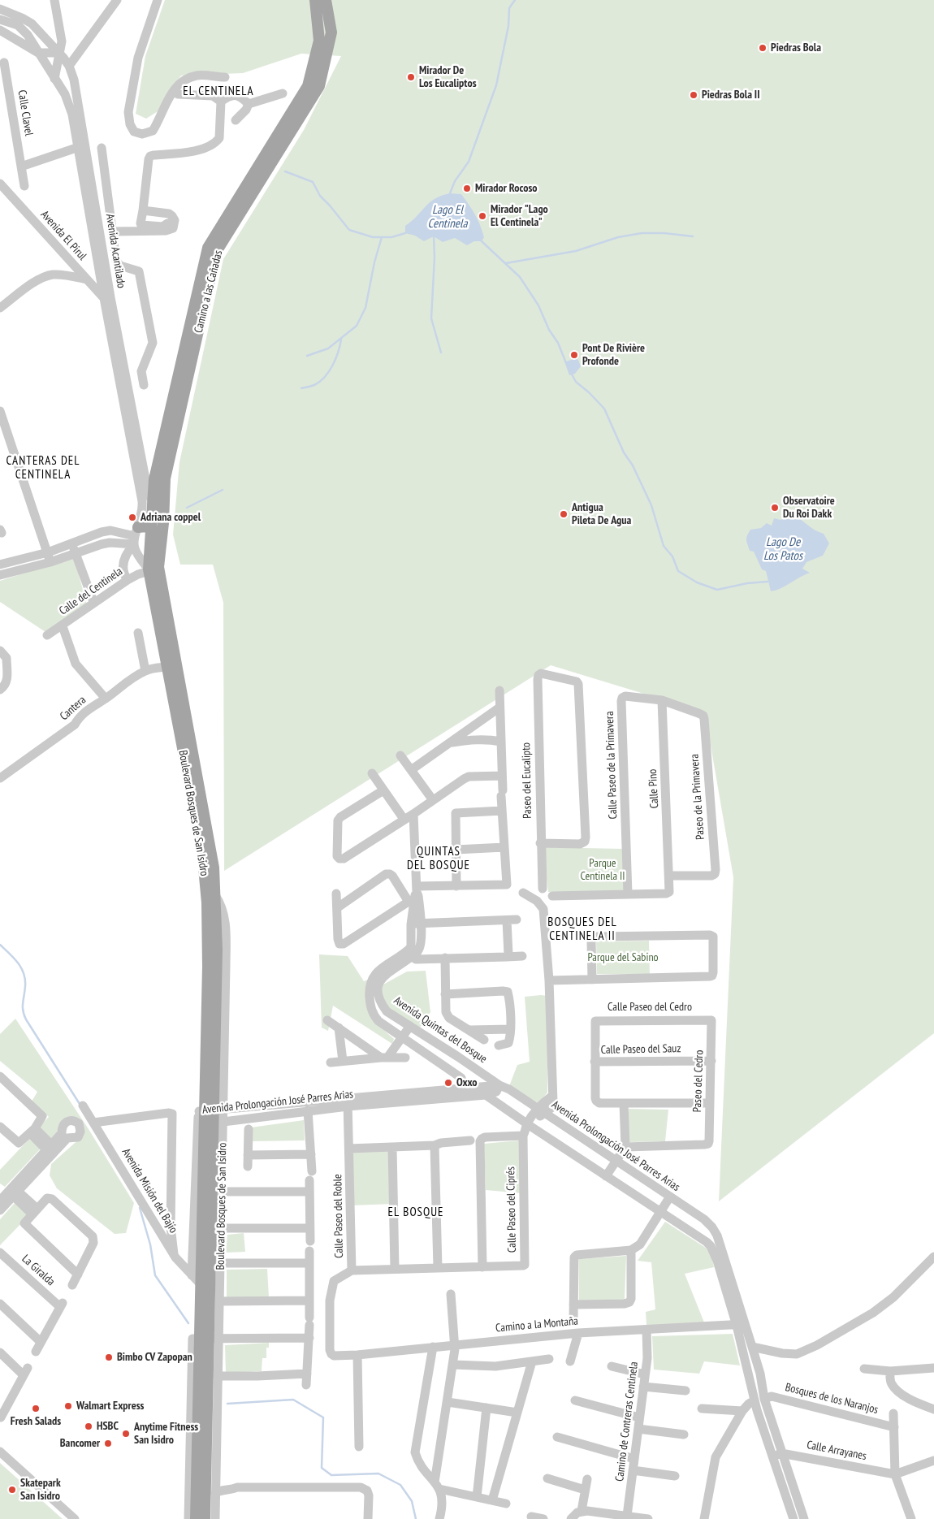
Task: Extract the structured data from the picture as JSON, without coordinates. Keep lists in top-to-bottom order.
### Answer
{
  "streets": {
    "main road": ["Camino a las Cañadas", "Boulevard Bosques de San Isidro"],
    "street": [
      "Calle Clavel",
      "Avenida El Pirul",
      "Avenida Acantilado",
      "Calle del Centinela",
      "Cantera",
      "Calle Paseo de la Primavera",
      "Paseo del Eucalipto",
      "Calle Pino",
      "Paseo de la Primavera",
      "Calle Paseo del Cedro",
      "Avenida Quintas del Bosque",
      "Calle Paseo del Sauz",
      "Paseo del Cedro",
      "Avenida Prolongación José Parres Arias",
      "Avenida Misión del Bajío",
      "Calle Paseo del Ciprés",
      "Calle Paseo del Roble",
      "La Giralda",
      "Camino a la Montaña",
      "Bosques de los Naranjos",
      "Camino de Contreras Centinela",
      "Calle Arrayanes"
    ]
  },
  "crossings": [
    ["Avenida El Pirul", "Avenida Acantilado"],
    ["Avenida Acantilado", "Camino a las Cañadas"],
    ["Avenida Acantilado", "Calle del Centinela"],
    ["Camino a las Cañadas", "Boulevard Bosques de San Isidro"],
    ["Calle del Centinela", "Boulevard Bosques de San Isidro"],
    ["Cantera", "Boulevard Bosques de San Isidro"],
    ["Calle Paseo de la Primavera", "Calle Pino"],
    ["Calle Paseo de la Primavera", "Paseo de la Primavera"],
    ["Calle Pino", "Paseo de la Primavera"],
    ["Boulevard Bosques de San Isidro", "Avenida Prolongación José Parres Arias"],
    ["Boulevard Bosques de San Isidro", "Avenida Misión del Bajío"],
    ["Calle Paseo del Cedro", "Calle Paseo del Sauz"],
    ["Calle Paseo del Cedro", "Paseo del Cedro"],
    ["Avenida Quintas del Bosque", "Avenida Prolongación José Parres Arias"],
    ["Calle Paseo del Sauz", "Paseo del Cedro"],
    ["Avenida Prolongación José Parres Arias", "Calle Paseo del Ciprés"],
    ["Avenida Prolongación José Parres Arias", "Calle Paseo del Roble"],
    ["Avenida Prolongación José Parres Arias", "Camino a la Montaña"],
    ["Avenida Prolongación José Parres Arias", "Bosques de los Naranjos"],
    ["Avenida Prolongación José Parres Arias", "Calle Arrayanes"],
    ["Calle Paseo del Ciprés", "Calle Paseo del Roble"],
    ["Calle Paseo del Roble", "Camino a la Montaña"],
    ["Camino a la Montaña", "Camino de Contreras Centinela"]
  ],
  "districts": [
    "EL CENTINELA",
    "CANTERAS DEL CENTINELA",
    "QUINTAS DEL BOSQUE",
    "BOSQUES DEL CENTINELA II",
    "EL BOSQUE"
  ],
  "water": ["Lago El Centinela", "Lago De Los Patos"],
  "parks": ["Parque Centinela II", "Parque del Sabino"],
  "places": [
    "Piedras Bola",
    "Mirador De Los Eucaliptos",
    "Piedras Bola II",
    "Mirador Rocoso",
    "Mirador \"Lago El Centinela\"",
    "Pont De Rivière Profonde",
    "Observatoire Du Roi Dakk",
    "Antigua Pileta De Agua",
    "Adriana coppel",
    "Oxxo",
    "Bimbo CV Zapopan",
    "Walmart Express",
    "Fresh Salads",
    "HSBC",
    "Anytime Fitness San Isidro",
    "Bancomer",
    "Skatepark San Isidro"
  ]
}
